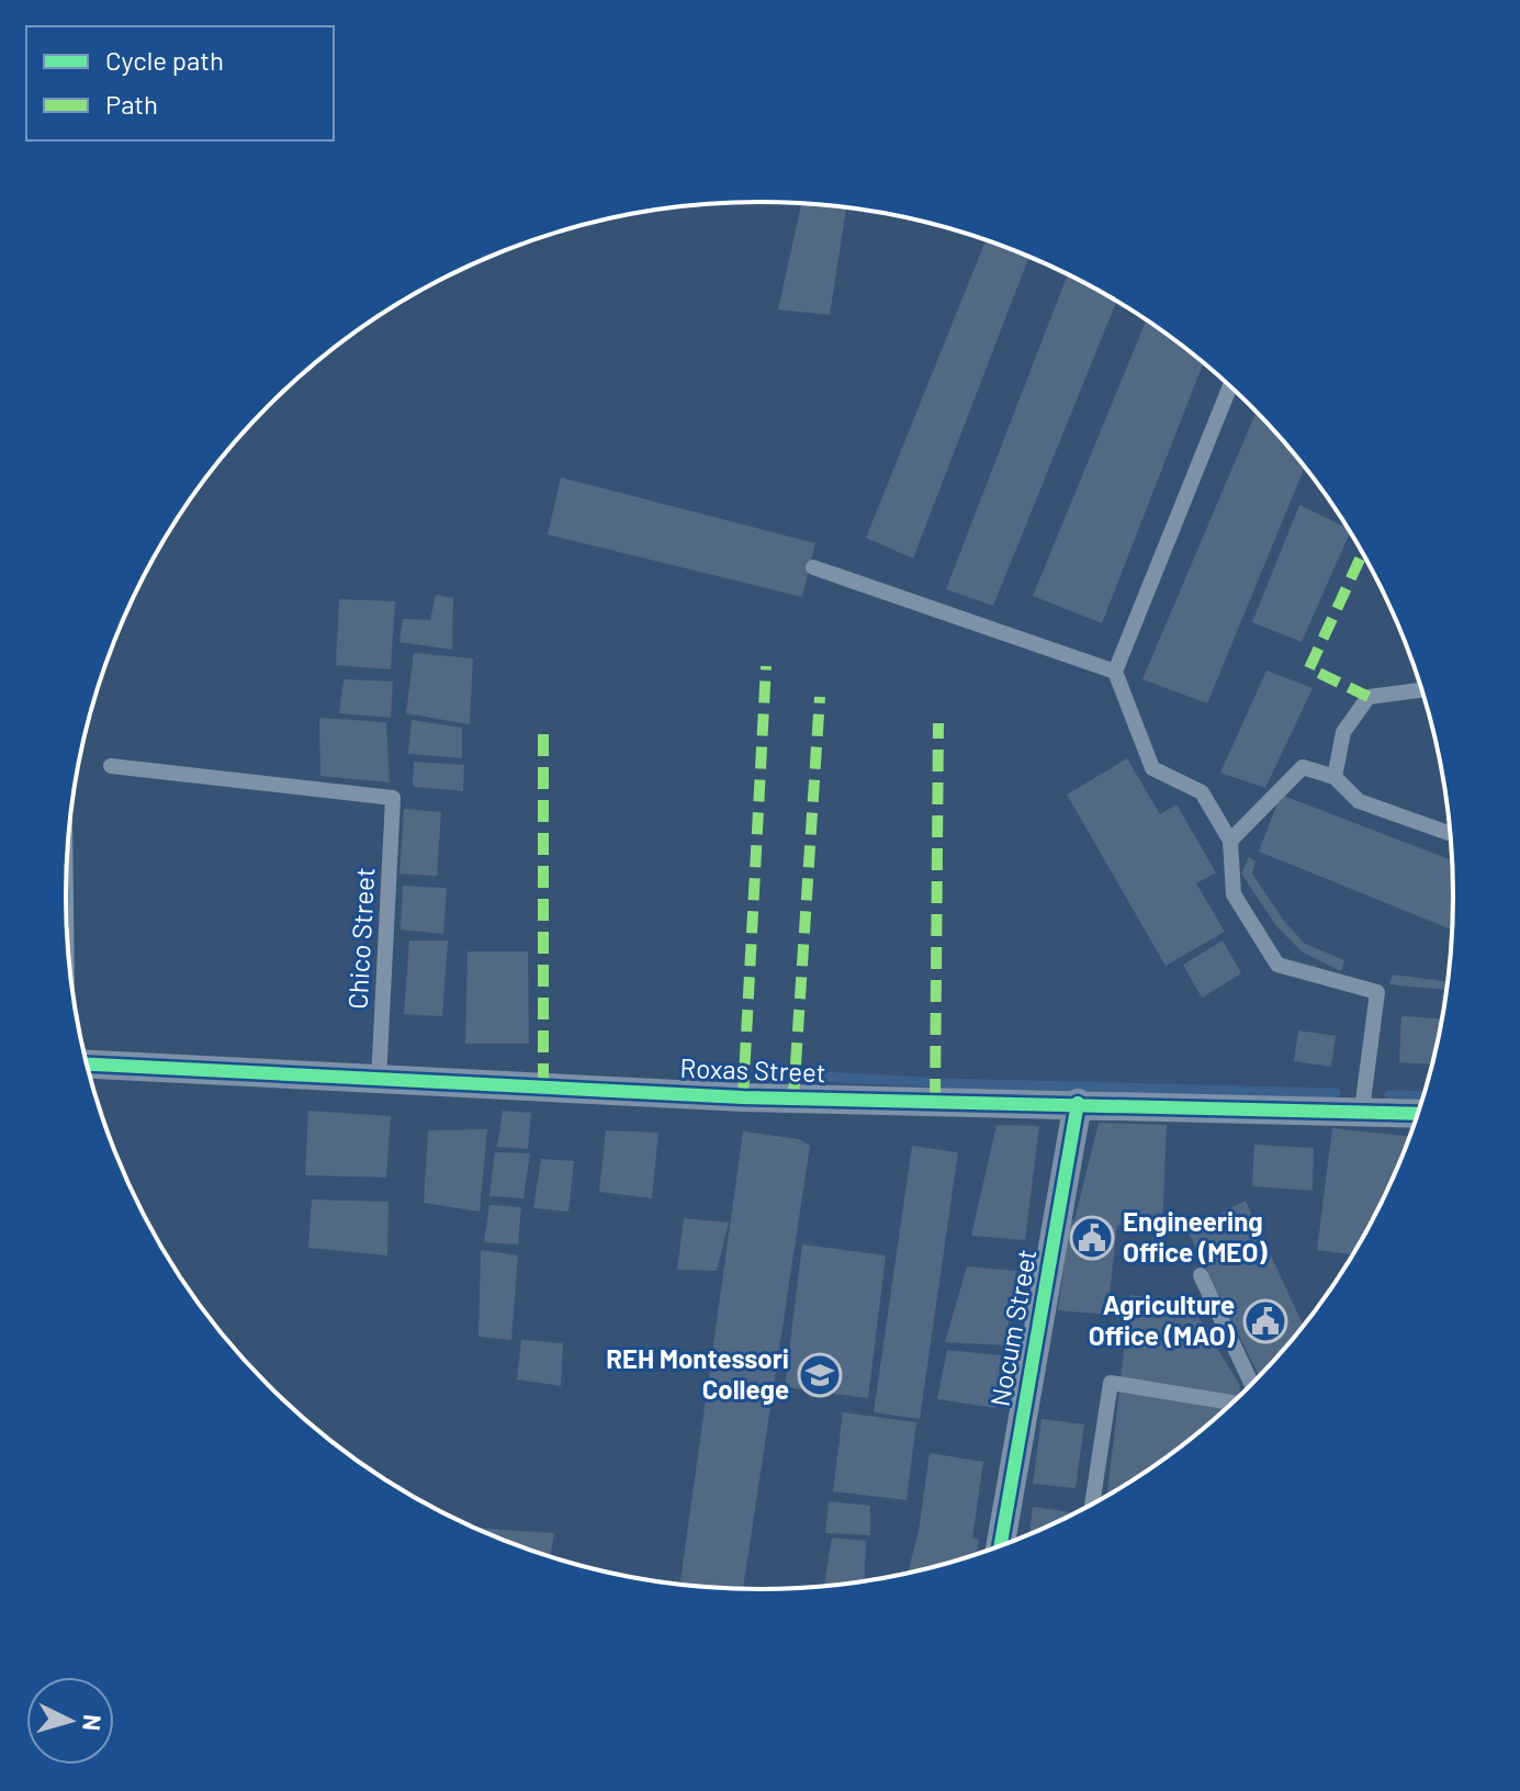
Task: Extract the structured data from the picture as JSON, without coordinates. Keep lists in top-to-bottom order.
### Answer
{
  "streets": {
    "street": ["Roxas Street", "Nocum Street"],
    "lane": ["Chico Street"]
  },
  "crossings": [
    ["Chico Street", "Roxas Street"],
    ["Roxas Street", "Nocum Street"]
  ],
  "places": {
    "public building": ["Engineering Office (MEO)", "Agriculture Office (MAO)"],
    "school or university": ["REH Montessori College"]
  },
  "legend": ["Cycle path", "Path"],
  "north": "right"
}
